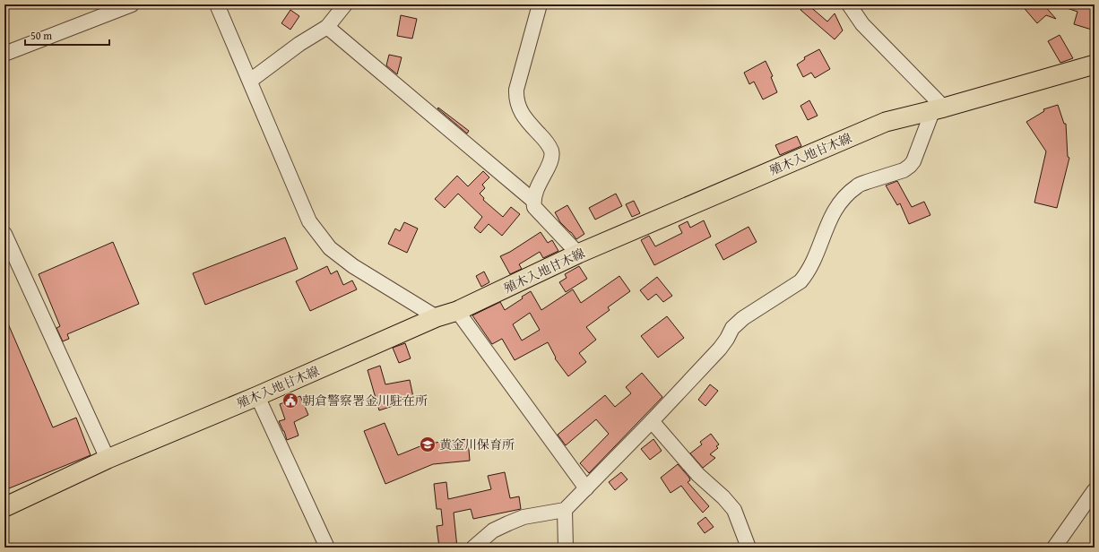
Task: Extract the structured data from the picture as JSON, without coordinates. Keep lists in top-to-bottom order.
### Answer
{
  "streets": {
    "main road": ["殖木入地甘木線"]
  },
  "places": {
    "public building": ["朝倉警察署金川駐在所"],
    "school or university": ["黄金川保育所"]
  },
  "scale_bar": "50 m"
}
